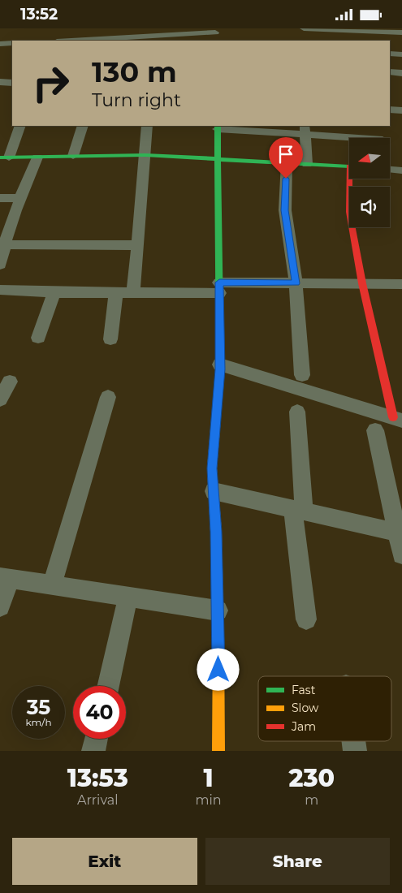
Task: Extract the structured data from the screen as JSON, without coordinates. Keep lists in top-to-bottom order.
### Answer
{
  "legend": ["Fast", "Slow", "Jam"],
  "north": "left",
  "page": {
    "status": "13:52",
    "turn": ["130 m", "Turn right"],
    "speed": "35 km/h",
    "limit": "40",
    "eta": [
      "13:53",
      "Arrival",
      "1",
      "min",
      "230",
      "m"
    ],
    "buttons": ["Exit", "Share"]
  }
}
